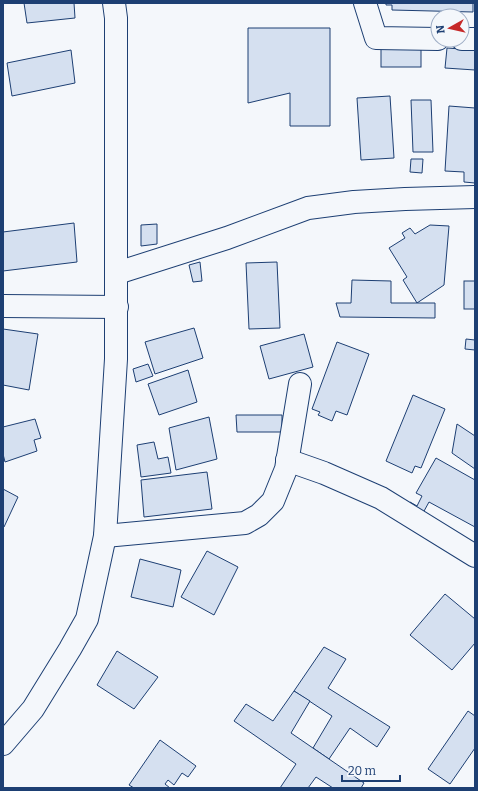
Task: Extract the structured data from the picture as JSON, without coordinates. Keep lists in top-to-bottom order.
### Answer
{
  "scale_bar": "20 m",
  "north": "left"
}
